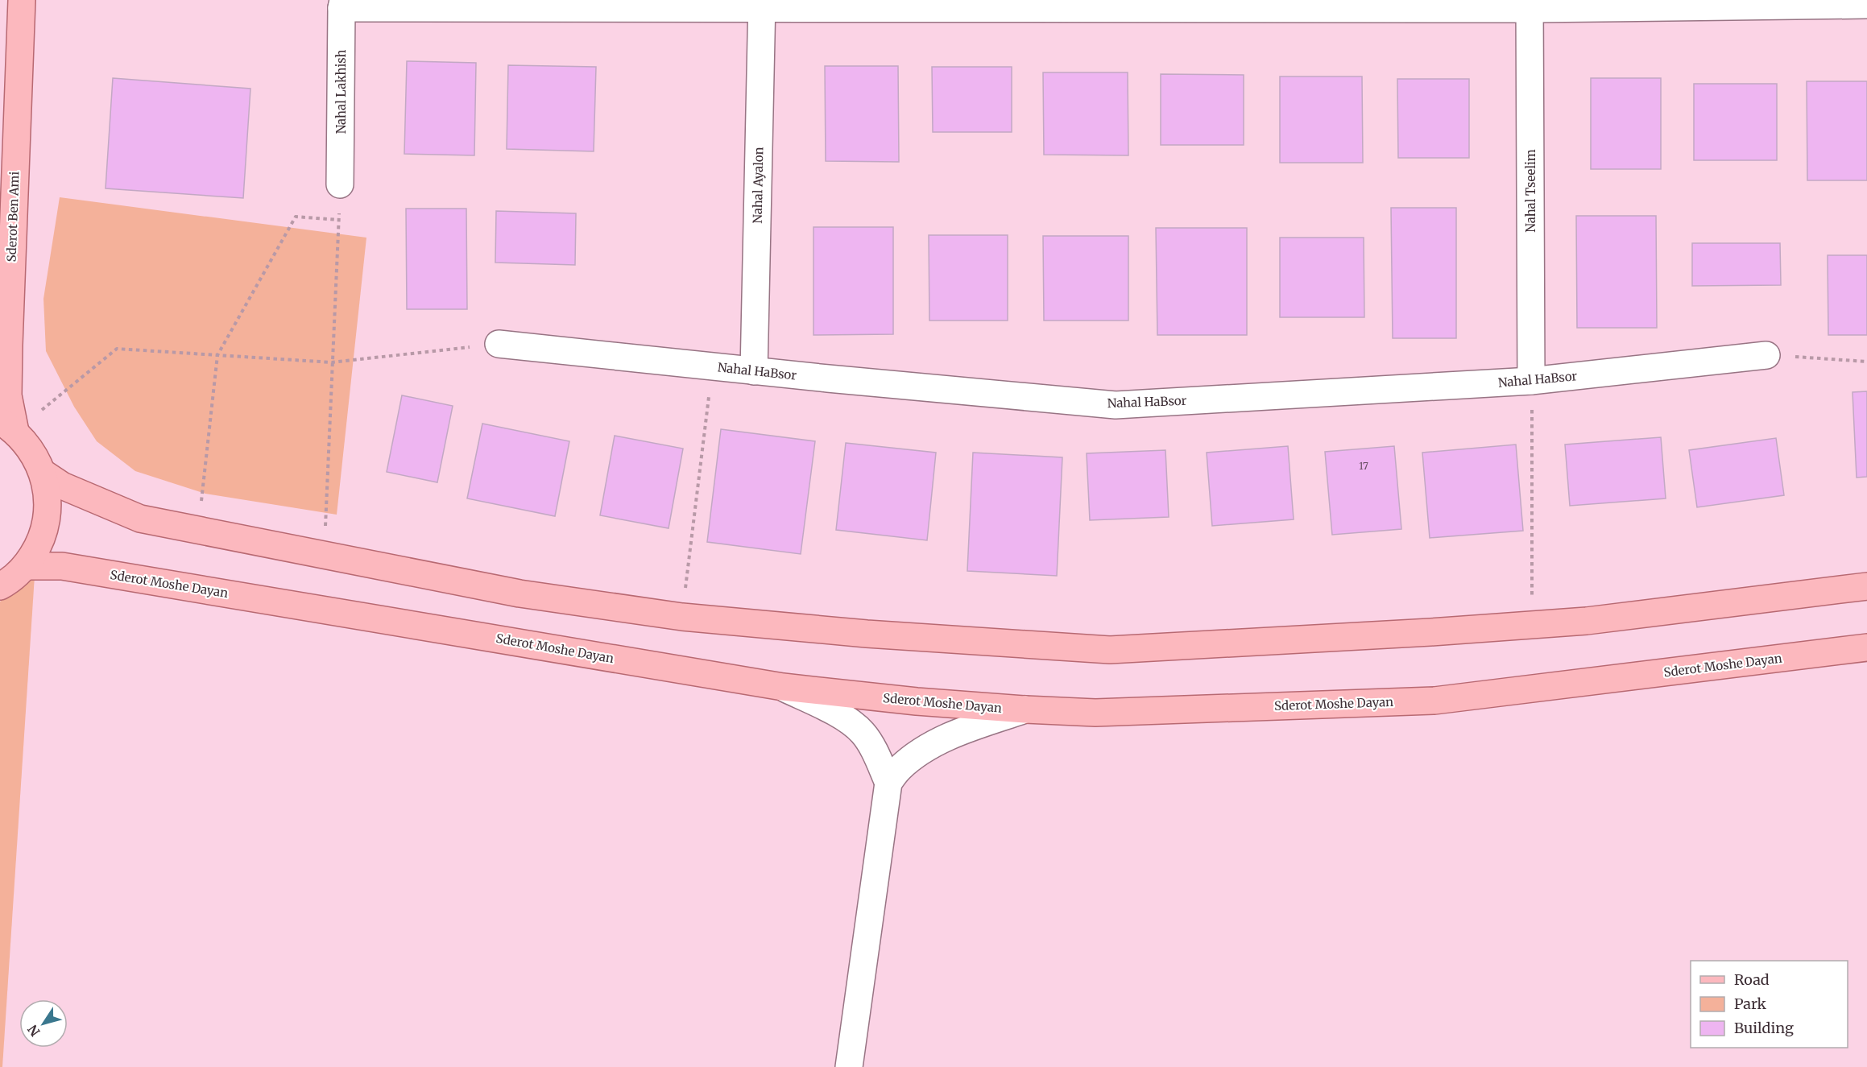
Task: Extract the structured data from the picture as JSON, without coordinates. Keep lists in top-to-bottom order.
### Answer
{
  "streets": {
    "main road": ["Sderot Ben Ami", "Sderot Moshe Dayan"],
    "street": [
      "Nahal Lakhish",
      "Nahal Ayalon",
      "Nahal Tseelim",
      "Nahal HaBsor"
    ]
  },
  "crossings": [
    ["Nahal Ayalon", "Nahal HaBsor"],
    ["Nahal Tseelim", "Nahal HaBsor"]
  ],
  "house_numbers": ["17"],
  "legend": ["Road", "Park", "Building"],
  "north": "bottom left"
}
